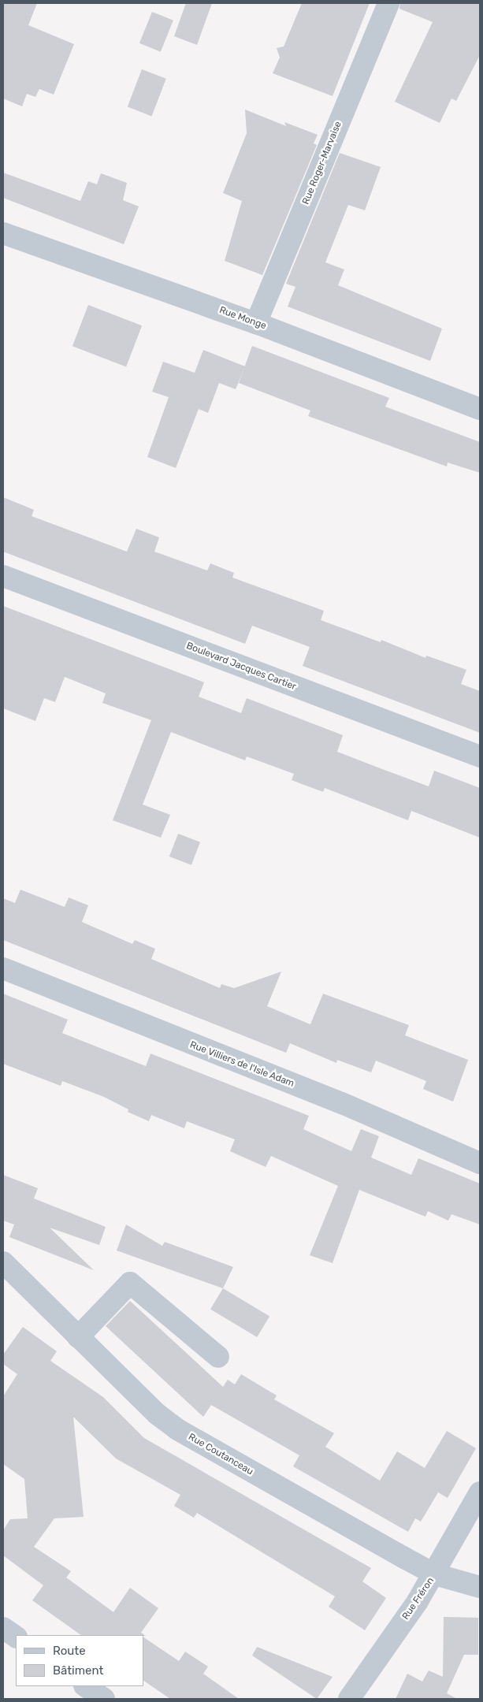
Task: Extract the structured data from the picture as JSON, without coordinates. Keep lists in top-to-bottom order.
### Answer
{
  "streets": {
    "street": [
      "Rue Roger-Marvaise",
      "Rue Monge",
      "Boulevard Jacques Cartier",
      "Rue Villiers de l'Isle Adam",
      "Rue Coutanceau",
      "Rue Fréron"
    ]
  },
  "crossings": [
    ["Rue Roger-Marvaise", "Rue Monge"],
    ["Rue Coutanceau", "Rue Fréron"]
  ],
  "legend": ["Route", "Bâtiment"]
}
